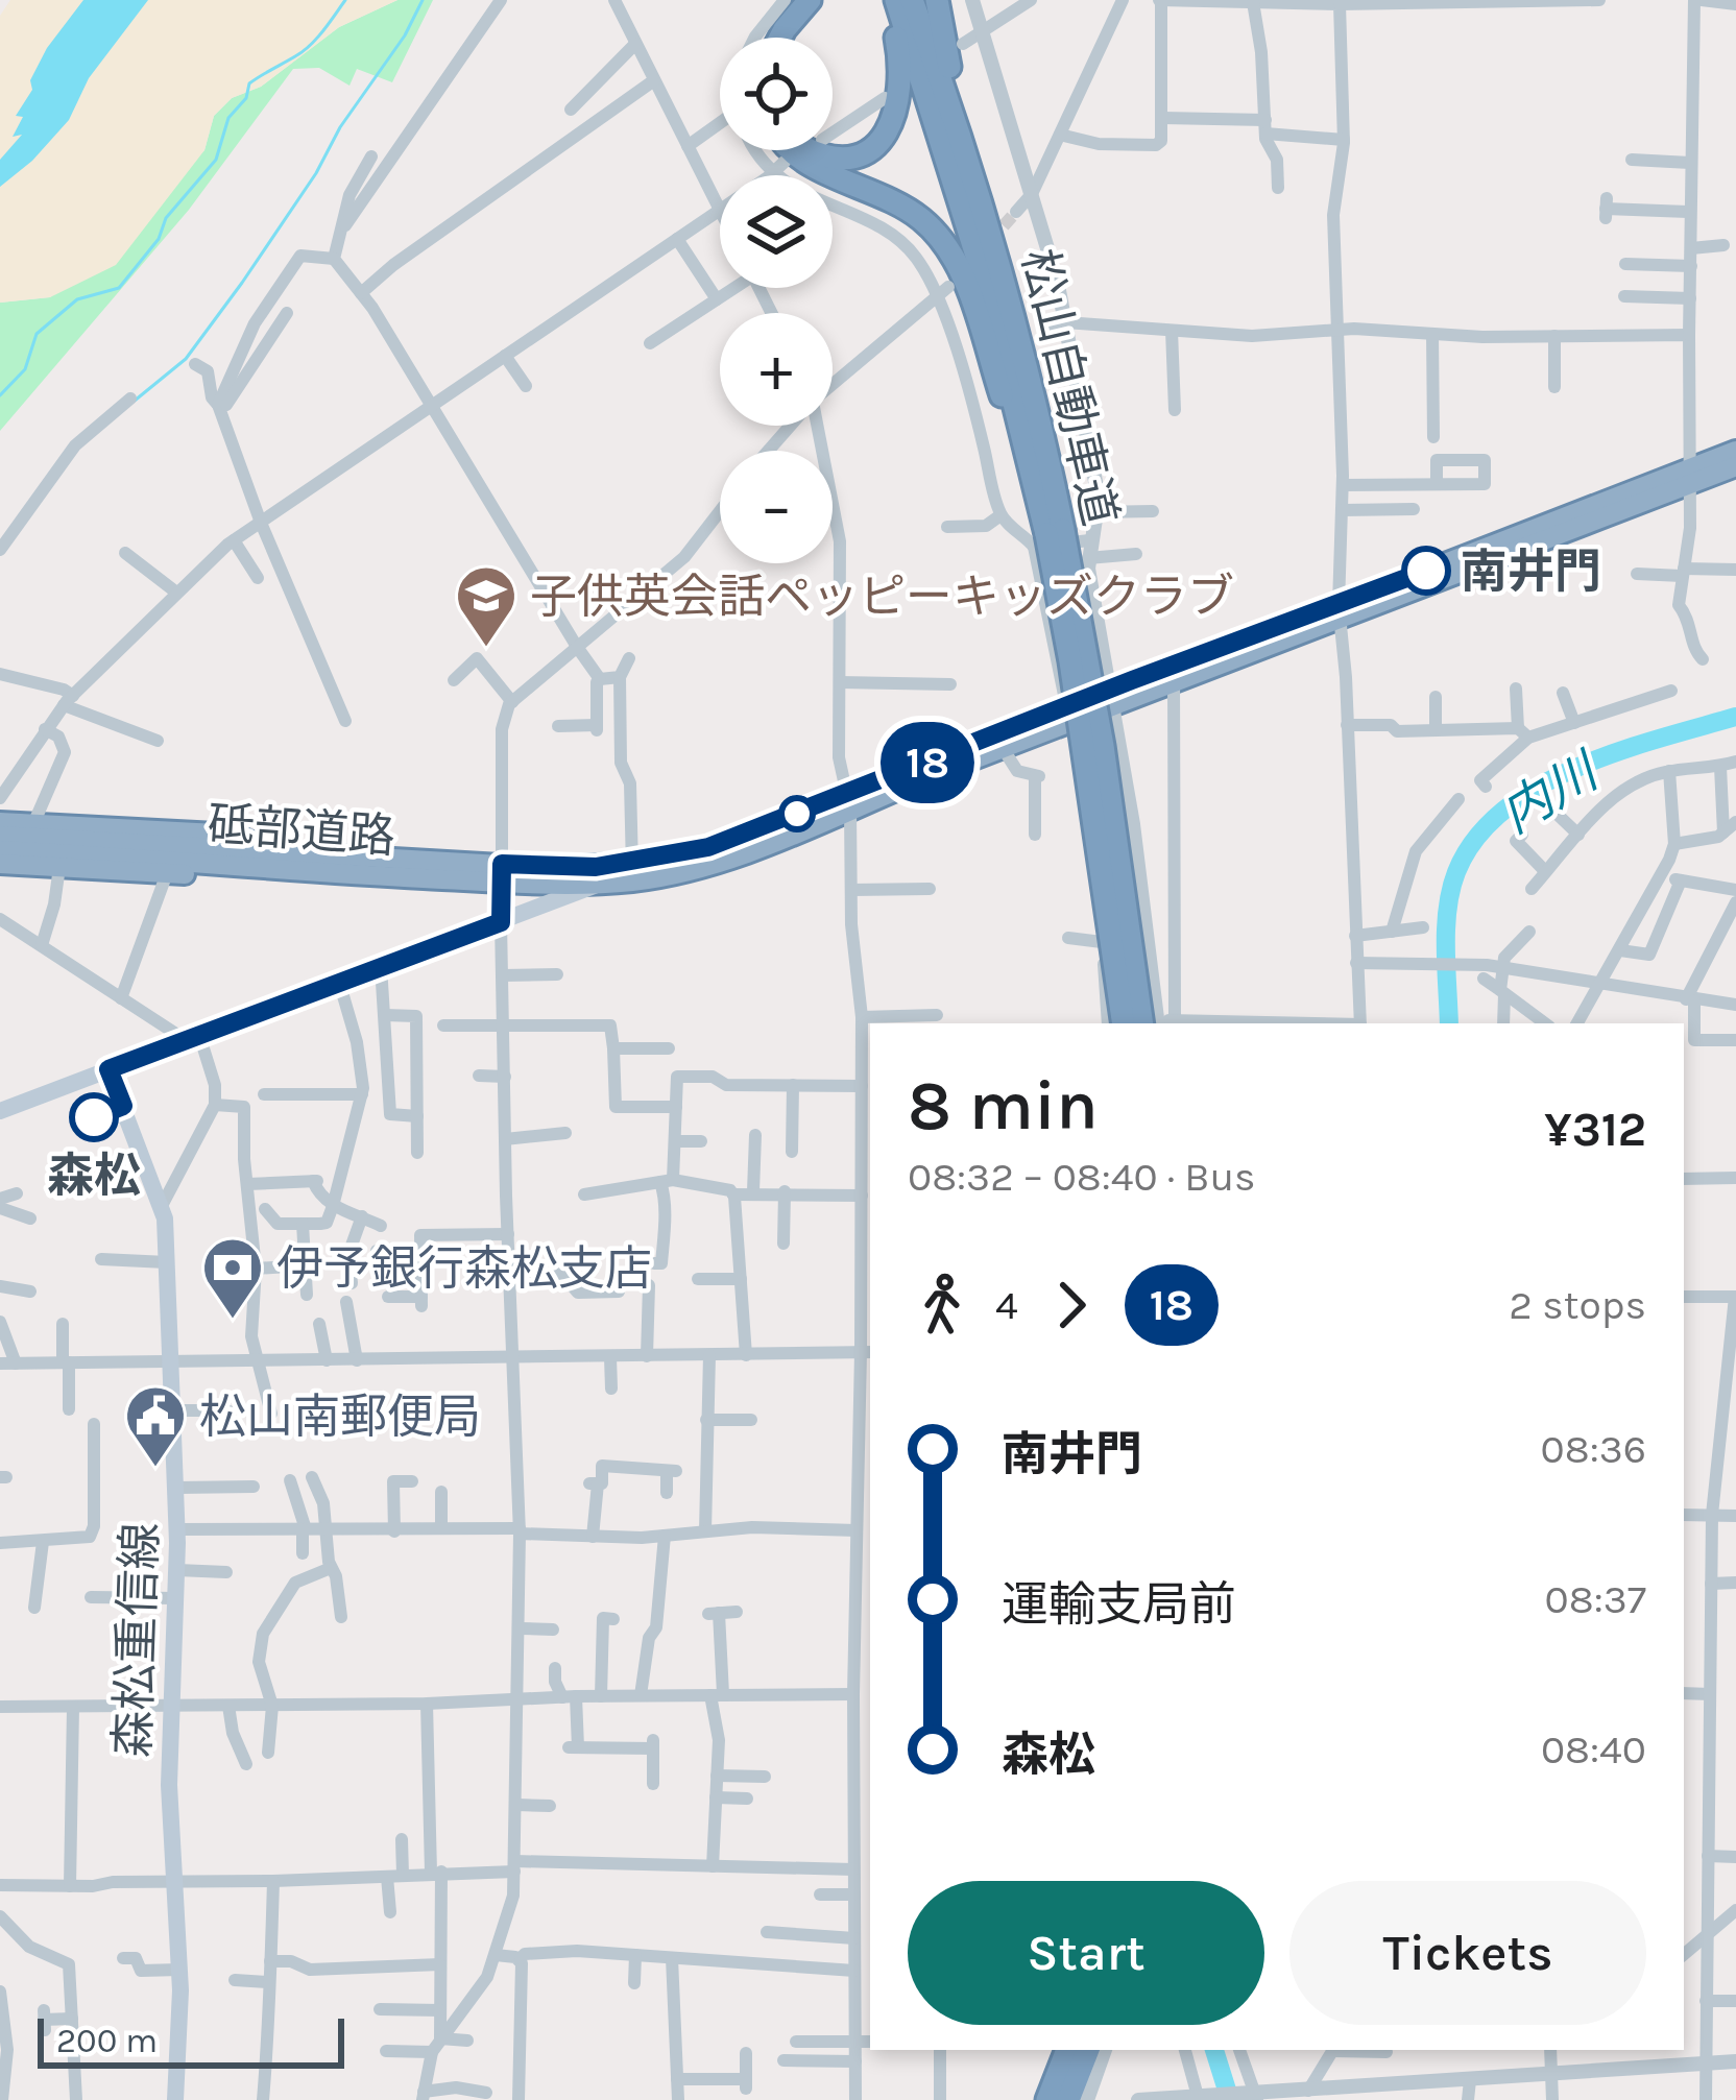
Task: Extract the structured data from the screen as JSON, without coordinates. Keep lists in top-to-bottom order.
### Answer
{
  "streets": {
    "highway": ["松山自動車道", "砥部道路"],
    "main road": ["森松重信線"]
  },
  "water": ["内川"],
  "places": {
    "other": ["南井門", "森松"],
    "school or university": ["子供英会話ペッピーキッズクラブ"],
    "bank": ["伊予銀行森松支店"],
    "public building": ["松山南郵便局"]
  },
  "lines": ["bus line 18"],
  "scale_bar": "200 m",
  "page": {
    "on_map": "18",
    "map_buttons": ["+", "−"],
    "heading": ["8 min", "08:32 – 08:40 · Bus", "¥312"],
    "legs": ["4", "18", "2 stops"],
    "list": [
      {
        "name": "南井門",
        "value": "08:36"
      },
      {
        "name": "運輸支局前",
        "value": "08:37"
      },
      {
        "name": "森松",
        "value": "08:40"
      }
    ],
    "buttons": ["Start", "Tickets"],
    "scale": "200 m"
  }
}
